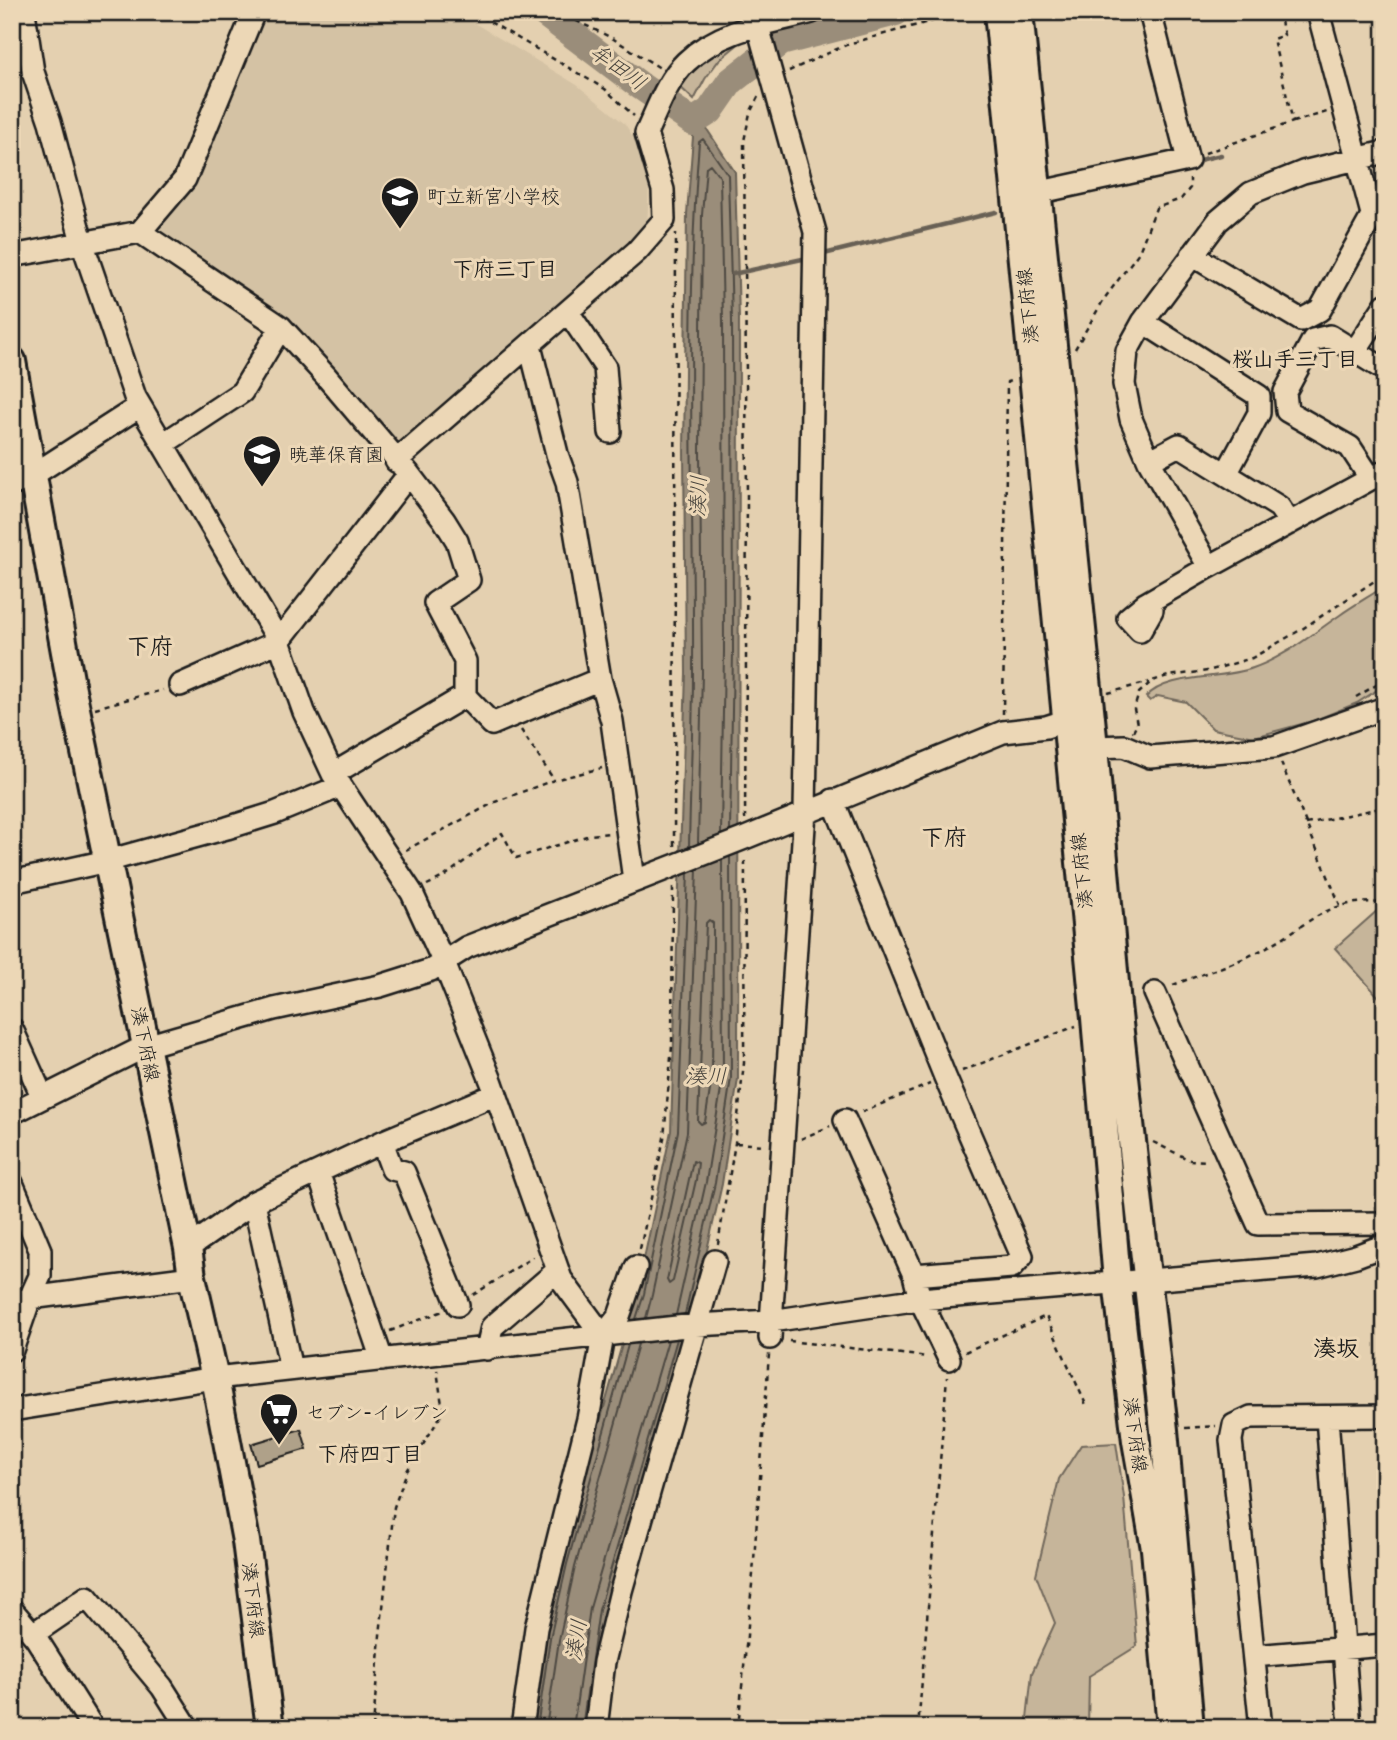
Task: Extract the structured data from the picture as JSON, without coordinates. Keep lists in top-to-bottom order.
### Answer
{
  "streets": {
    "main road": ["湊下府線"]
  },
  "districts": [
    "下府三丁目",
    "桜山手三丁目",
    "下府",
    "下府",
    "湊坂",
    "下府四丁目"
  ],
  "water": ["牟田川", "湊川"],
  "places": {
    "school or university": ["町立新宮小学校", "暁華保育園"],
    "supermarket": ["セブン-イレブン"]
  }
}
